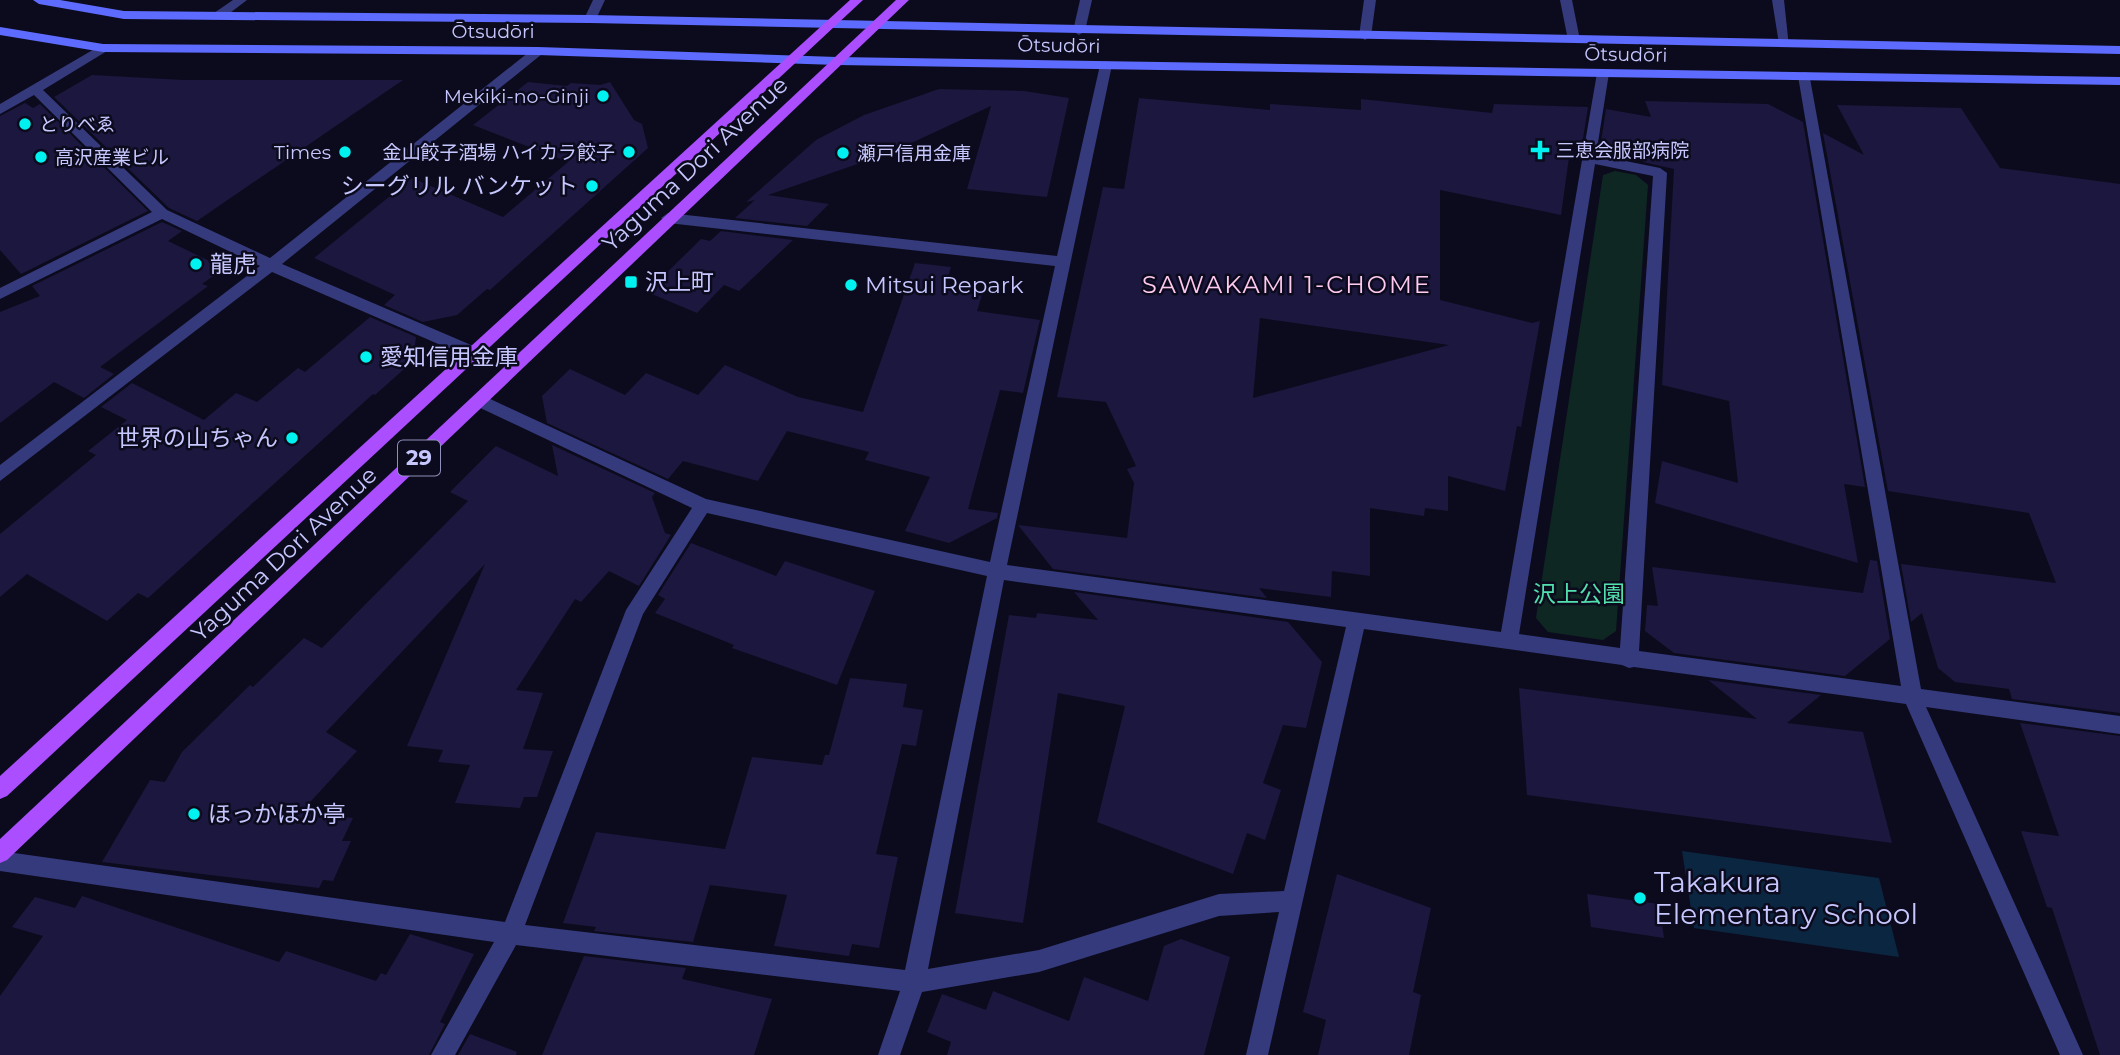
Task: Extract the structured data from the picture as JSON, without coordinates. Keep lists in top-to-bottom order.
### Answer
{
  "streets": {
    "main road": ["Yaguma Dori Avenue", "29"],
    "street": ["Ōtsudōri"]
  },
  "crossings": [
    ["Ōtsudōri", "Yaguma Dori Avenue"]
  ],
  "districts": ["SAWAKAMI 1-CHOME"],
  "parks": ["沢上公園"],
  "places": {
    "other": [
      "Mekiki-no-Ginji",
      "とりべゑ",
      "Times",
      "金山餃子酒場 ハイカラ餃子",
      "瀬戸信用金庫",
      "高沢産業ビル",
      "シーグリル バンケット",
      "龍虎",
      "Mitsui Repark",
      "愛知信用金庫",
      "世界の山ちゃん",
      "ほっかほか亭",
      "Takakura Elementary School"
    ],
    "health": ["三恵会服部病院"],
    "transit": ["沢上町"]
  }
}
